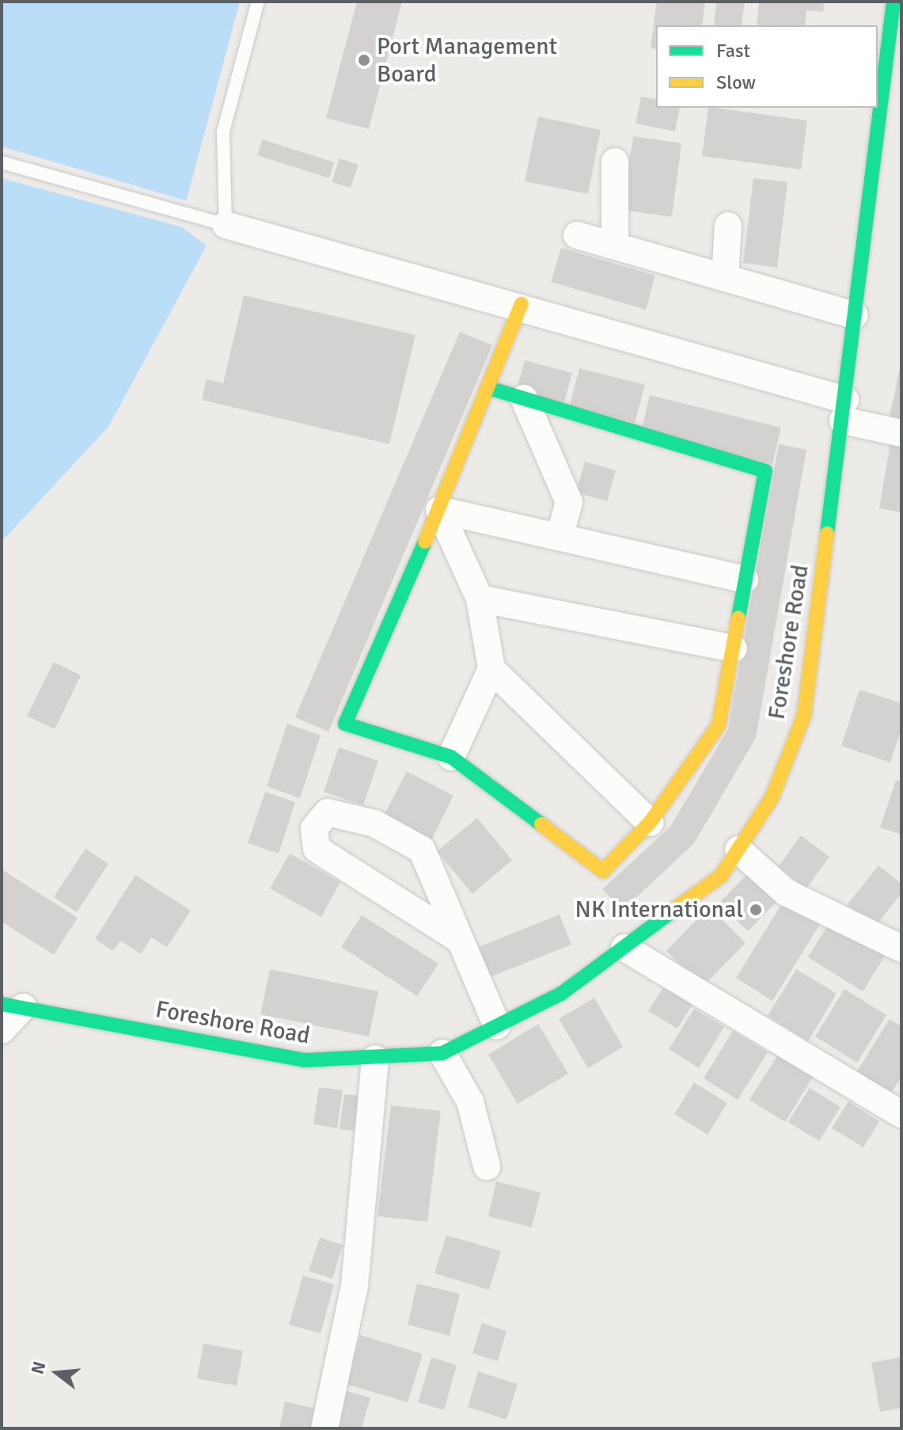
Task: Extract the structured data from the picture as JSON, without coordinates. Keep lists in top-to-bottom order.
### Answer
{
  "streets": {
    "main road": ["Foreshore Road"]
  },
  "places": ["Port Management Board", "NK International"],
  "legend": ["Fast", "Slow"],
  "north": "left"
}
